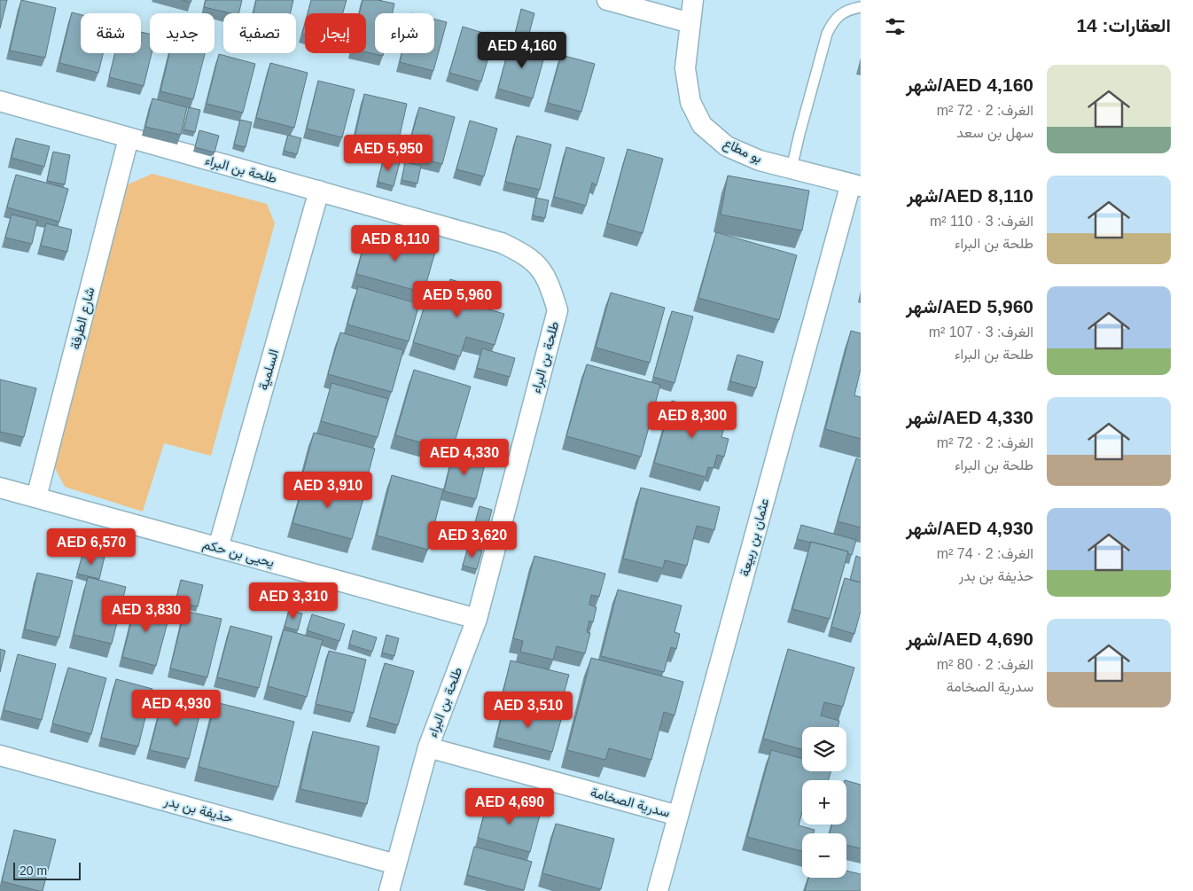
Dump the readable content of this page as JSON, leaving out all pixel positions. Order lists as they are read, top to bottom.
{
  "streets": {
    "street": [
      "بو مطاع",
      "طلحة بن البراء",
      "شارع الطرفة",
      "السلمية",
      "عثمان بن ربيعة",
      "يحيى بن حكم",
      "سدرية الصخامة",
      "حذيفة بن بدر"
    ]
  },
  "crossings": [
    ["بو مطاع", "عثمان بن ربيعة"],
    ["طلحة بن البراء", "شارع الطرفة"],
    ["طلحة بن البراء", "السلمية"],
    ["طلحة بن البراء", "يحيى بن حكم"],
    ["طلحة بن البراء", "سدرية الصخامة"],
    ["طلحة بن البراء", "حذيفة بن بدر"],
    ["شارع الطرفة", "يحيى بن حكم"],
    ["السلمية", "يحيى بن حكم"],
    ["عثمان بن ربيعة", "سدرية الصخامة"]
  ],
  "scale_bar": "20 m",
  "page": {
    "heading": "العقارات: 14",
    "chip": [
      "شراء",
      "إيجار",
      "تصفية",
      "جديد",
      "شقة"
    ],
    "price": [
      "AED 4,160",
      "AED 5,950",
      "AED 8,110",
      "AED 5,960",
      "AED 8,300",
      "AED 4,330",
      "AED 3,910",
      "AED 3,620",
      "AED 6,570",
      "AED 3,310",
      "AED 3,830",
      "AED 4,930",
      "AED 3,510",
      "AED 4,690"
    ],
    "list": [
      {
        "name": "AED 4,160/شهر",
        "note": "الغرف: 2 · 72 m² · سهل بن سعد"
      },
      {
        "name": "AED 8,110/شهر",
        "note": "الغرف: 3 · 110 m² · طلحة بن البراء"
      },
      {
        "name": "AED 5,960/شهر",
        "note": "الغرف: 3 · 107 m² · طلحة بن البراء"
      },
      {
        "name": "AED 4,330/شهر",
        "note": "الغرف: 2 · 72 m² · طلحة بن البراء"
      },
      {
        "name": "AED 4,930/شهر",
        "note": "الغرف: 2 · 74 m² · حذيفة بن بدر"
      },
      {
        "name": "AED 4,690/شهر",
        "note": "الغرف: 2 · 80 m² · سدرية الصخامة"
      }
    ],
    "map_buttons": ["+", "−"],
    "scale": "20 m"
  }
}
